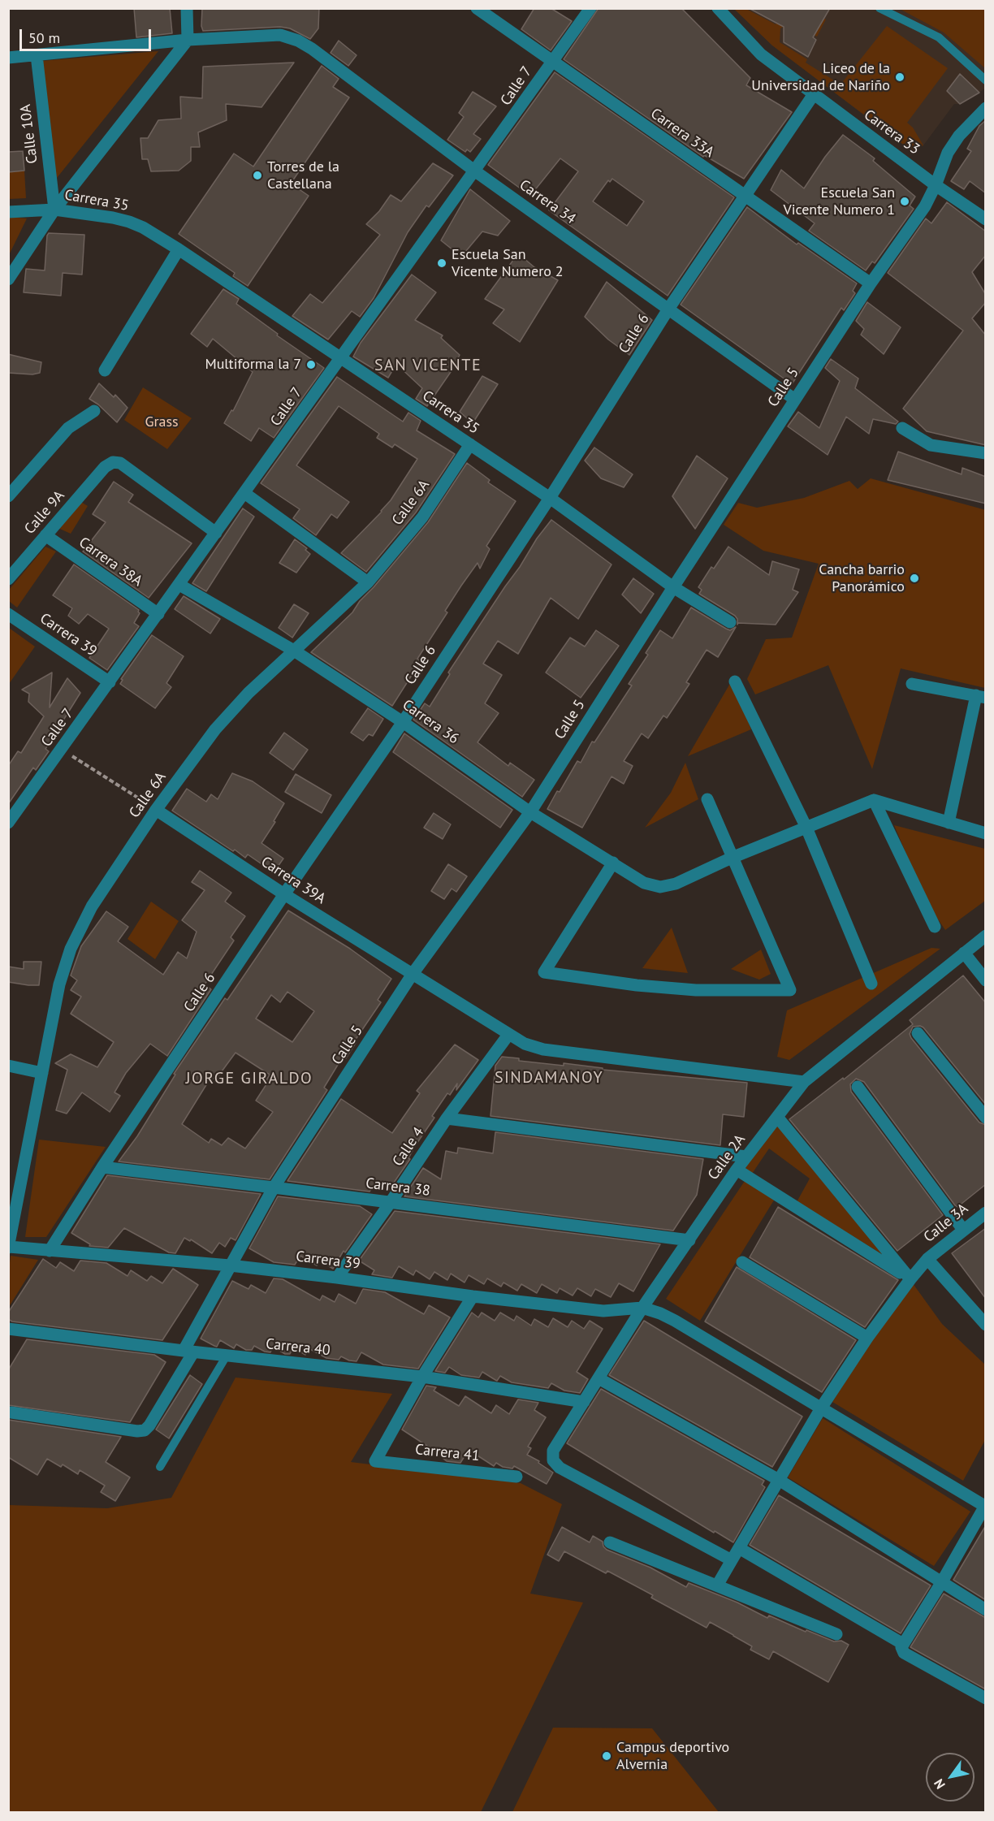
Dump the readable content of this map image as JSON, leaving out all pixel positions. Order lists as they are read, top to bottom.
{
  "streets": {
    "street": [
      "Calle 7",
      "Carrera 33",
      "Carrera 33A",
      "Calle 10A",
      "Carrera 35",
      "Carrera 34",
      "Calle 6",
      "Calle 5",
      "Calle 6A",
      "Calle 9A",
      "Carrera 38A",
      "Carrera 39",
      "Carrera 36",
      "Carrera 39A",
      "Calle 4",
      "Calle 2A",
      "Carrera 38",
      "Calle 3A",
      "Carrera 40",
      "Carrera 41"
    ]
  },
  "crossings": [
    ["Calle 7", "Carrera 33A"],
    ["Calle 7", "Carrera 35"],
    ["Calle 7", "Carrera 34"],
    ["Calle 7", "Calle 9A"],
    ["Calle 7", "Carrera 38A"],
    ["Calle 7", "Carrera 39"],
    ["Calle 7", "Carrera 36"],
    ["Carrera 33", "Calle 6"],
    ["Carrera 33", "Calle 5"],
    ["Carrera 33A", "Calle 6"],
    ["Carrera 33A", "Calle 5"],
    ["Calle 10A", "Carrera 35"],
    ["Carrera 35", "Calle 6"],
    ["Carrera 35", "Calle 5"],
    ["Carrera 35", "Calle 6A"],
    ["Carrera 34", "Calle 6"],
    ["Carrera 34", "Calle 5"],
    ["Calle 6", "Carrera 39"],
    ["Calle 6", "Carrera 36"],
    ["Calle 6", "Carrera 39A"],
    ["Calle 6", "Carrera 38"],
    ["Calle 5", "Carrera 39"],
    ["Calle 5", "Carrera 36"],
    ["Calle 5", "Carrera 39A"],
    ["Calle 5", "Carrera 38"],
    ["Calle 5", "Carrera 40"],
    ["Calle 6A", "Carrera 39"],
    ["Calle 6A", "Carrera 36"],
    ["Calle 6A", "Carrera 39A"],
    ["Calle 9A", "Carrera 38A"],
    ["Carrera 39", "Calle 4"],
    ["Carrera 39", "Calle 2A"],
    ["Carrera 39A", "Calle 4"],
    ["Carrera 39A", "Calle 2A"],
    ["Calle 4", "Carrera 38"],
    ["Calle 2A", "Carrera 38"],
    ["Calle 2A", "Calle 3A"],
    ["Calle 2A", "Carrera 40"],
    ["Carrera 40", "Carrera 41"]
  ],
  "districts": ["SAN VICENTE", "SINDAMANOY", "JORGE GIRALDO"],
  "parks": ["Grass"],
  "places": [
    "Liceo de la Universidad de Nariño",
    "Torres de la Castellana",
    "Escuela San Vicente Numero 1",
    "Escuela San Vicente Numero 2",
    "Multiforma la 7",
    "Cancha barrio Panorámico",
    "Campus deportivo Alvernia"
  ],
  "scale_bar": "50 m",
  "north": "bottom left"
}
